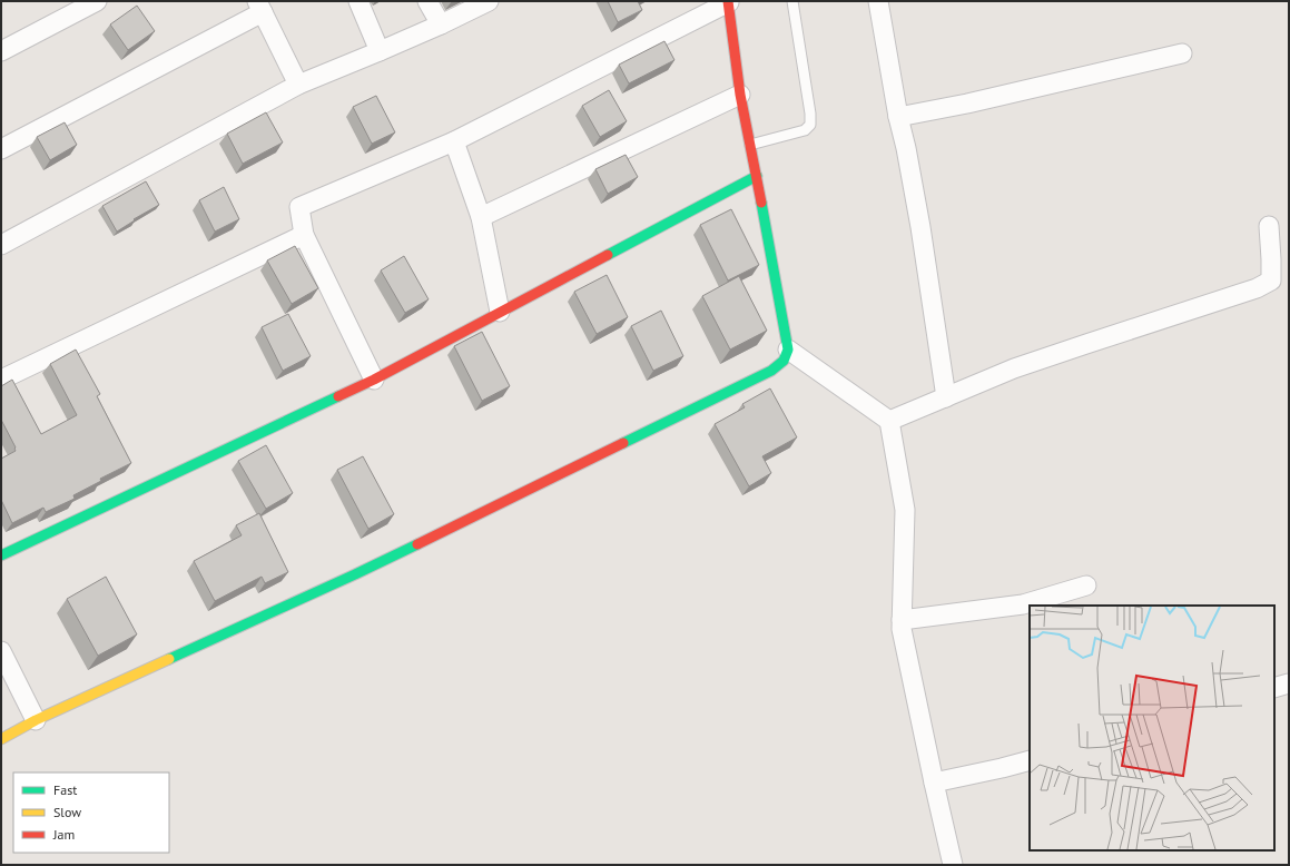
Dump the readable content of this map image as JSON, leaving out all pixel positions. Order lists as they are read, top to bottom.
{
  "legend": ["Fast", "Slow", "Jam"]
}
